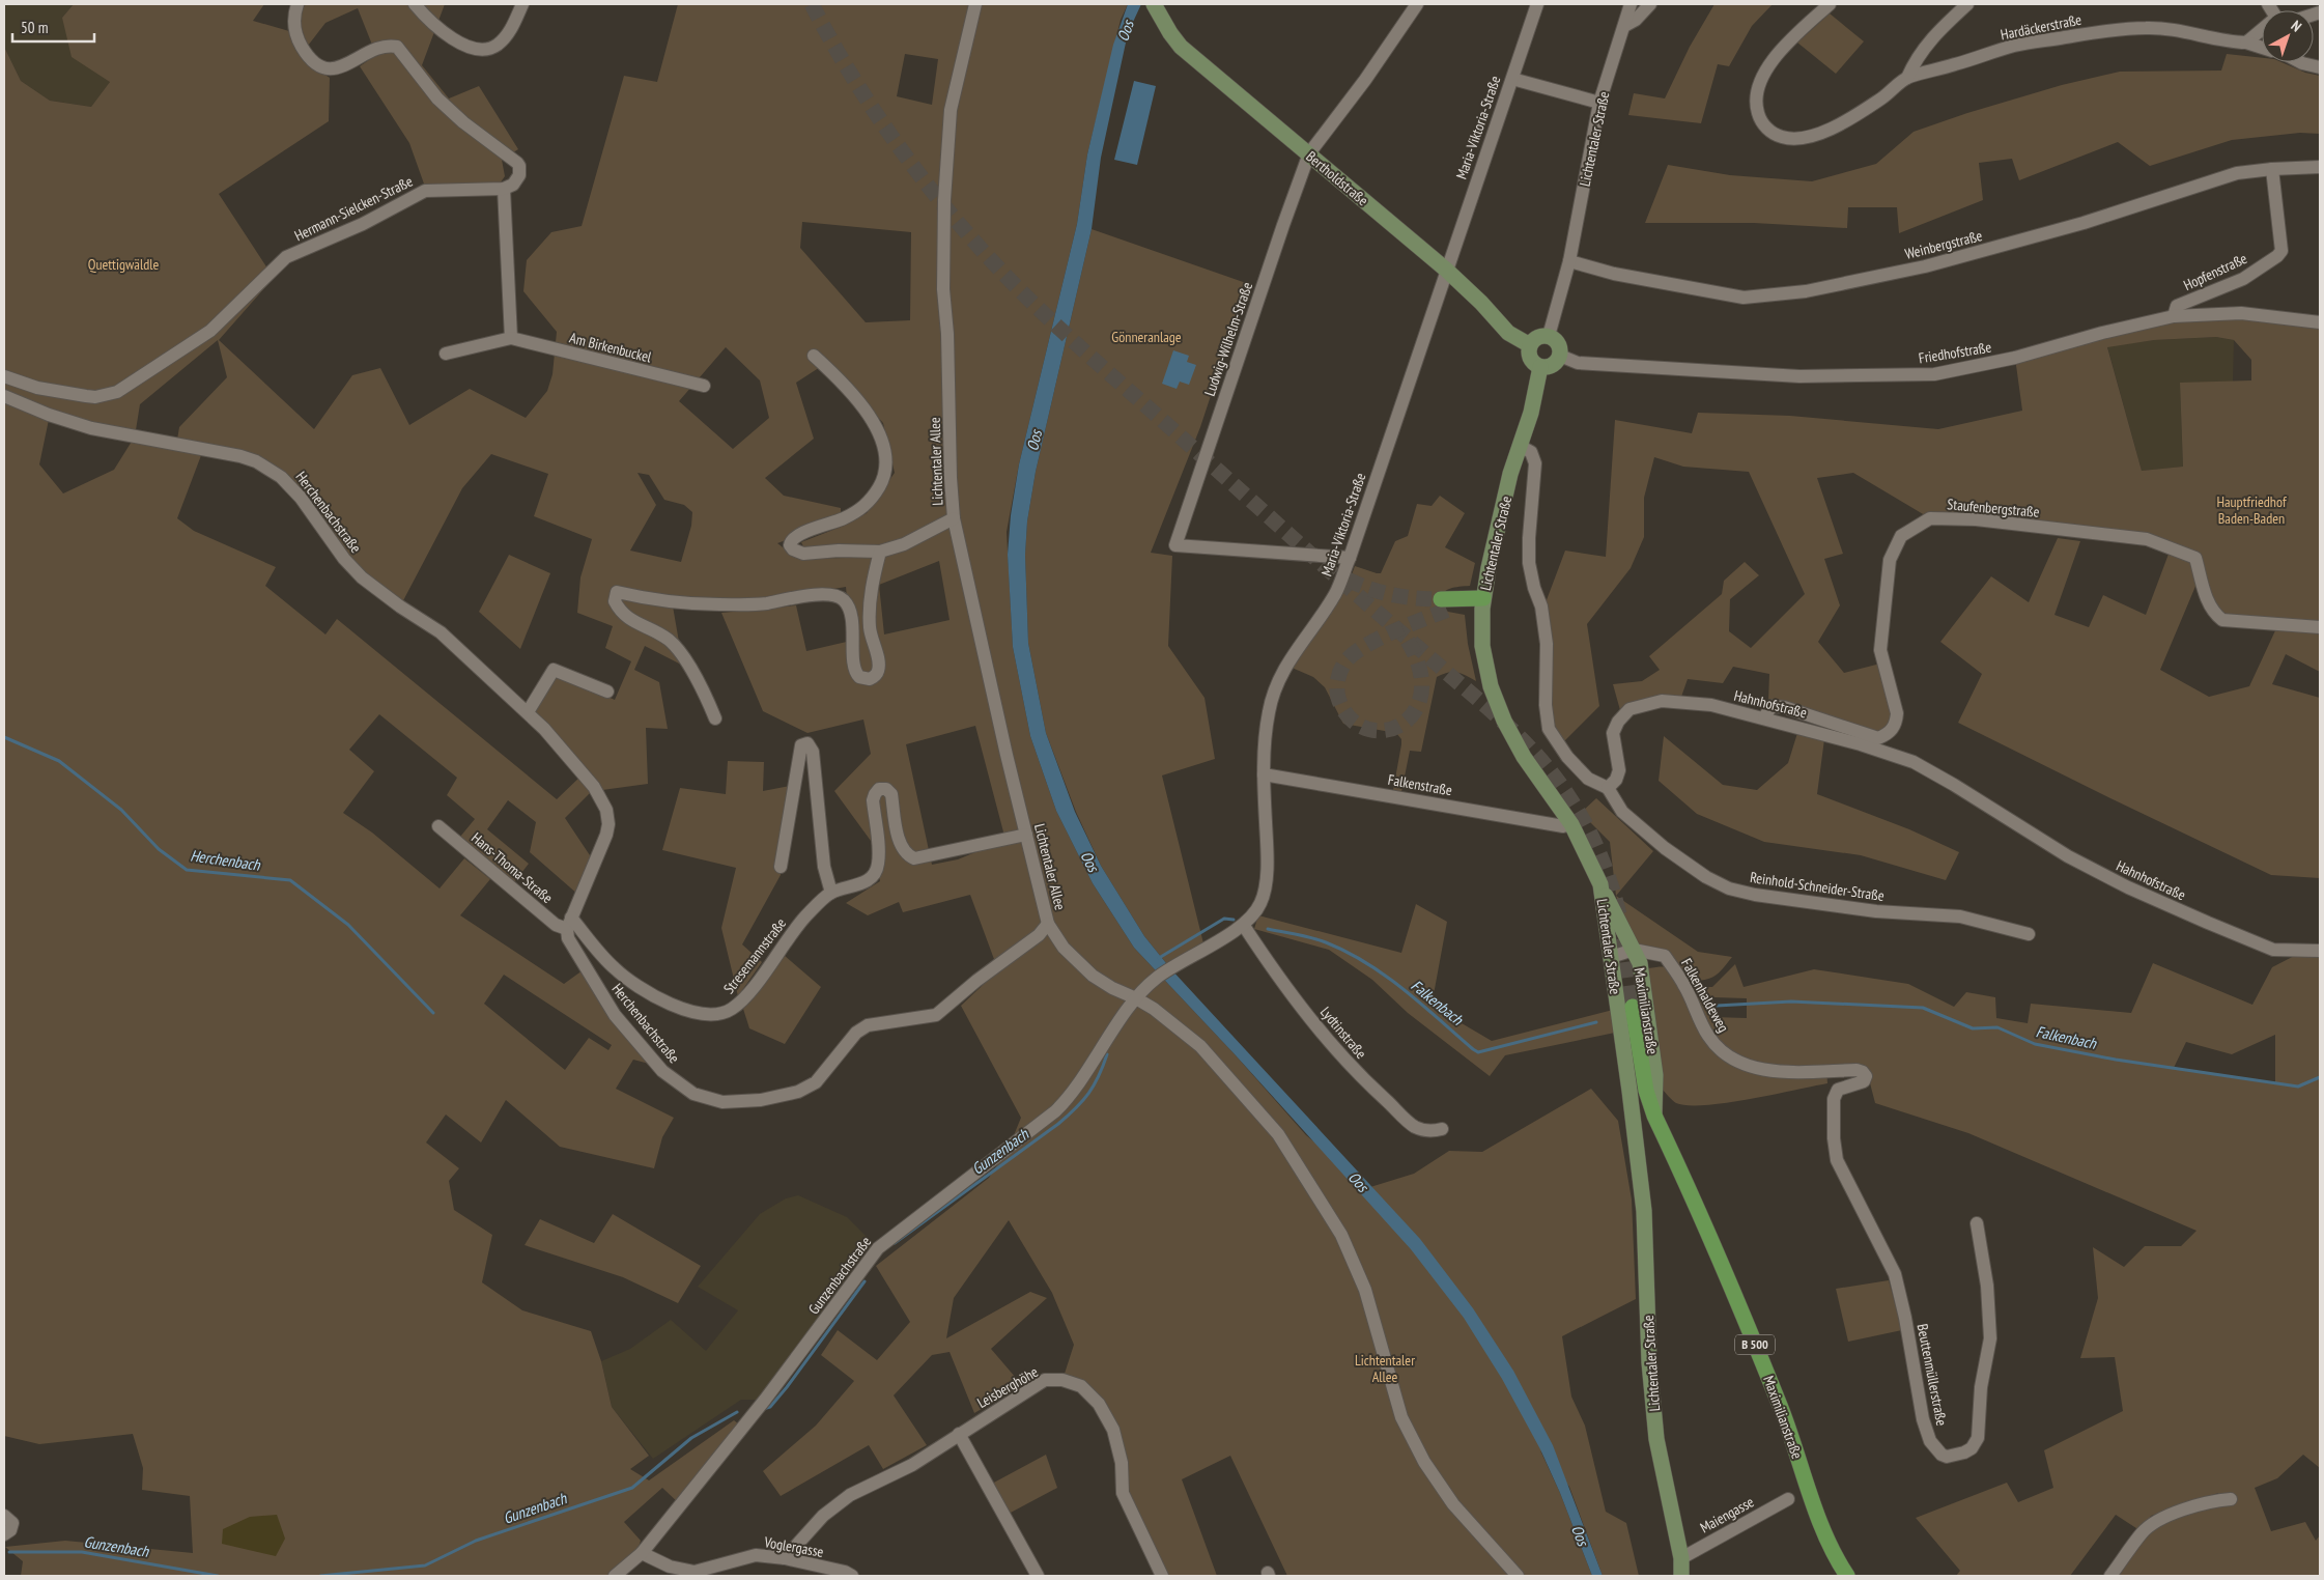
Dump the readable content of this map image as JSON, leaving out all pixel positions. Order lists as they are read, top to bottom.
{
  "streets": {
    "main road": [
      "Lichtentaler Straße",
      "Bertholdstraße",
      "Maximilianstraße",
      "B 500"
    ],
    "street": [
      "Hardäckerstraße",
      "Maria-Viktoria-Straße",
      "Hermann-Sielcken-Straße",
      "Weinbergstraße",
      "Hopfenstraße",
      "Ludwig-Wilhelm-Straße",
      "Am Birkenbuckel",
      "Friedhofstraße",
      "Lichtentaler Allee",
      "Staufenbergstraße",
      "Herchenbachstraße",
      "Hahnhofstraße",
      "Falkenstraße",
      "Hans-Thoma-Straße",
      "Reinhold-Schneider-Straße",
      "Stresemannstraße",
      "Falkenhaldeweg",
      "Lydtinstraße",
      "Gunzenbachstraße",
      "Beuttenmüllerstraße",
      "Leisberghöhe",
      "Maiengasse",
      "Voglergasse"
    ]
  },
  "crossings": [
    ["Maria-Viktoria-Straße", "Bertholdstraße"],
    ["Maria-Viktoria-Straße", "Ludwig-Wilhelm-Straße"],
    ["Maria-Viktoria-Straße", "Lichtentaler Allee"],
    ["Maria-Viktoria-Straße", "Falkenstraße"],
    ["Maria-Viktoria-Straße", "Lydtinstraße"],
    ["Maria-Viktoria-Straße", "Gunzenbachstraße"],
    ["Lichtentaler Straße", "Bertholdstraße"],
    ["Lichtentaler Straße", "Weinbergstraße"],
    ["Lichtentaler Straße", "Friedhofstraße"],
    ["Lichtentaler Straße", "Falkenstraße"],
    ["Lichtentaler Straße", "Falkenhaldeweg"],
    ["Lichtentaler Straße", "Maximilianstraße"],
    ["Lichtentaler Straße", "Maiengasse"],
    ["Bertholdstraße", "Ludwig-Wilhelm-Straße"],
    ["Bertholdstraße", "Friedhofstraße"],
    ["Weinbergstraße", "Hopfenstraße"],
    ["Hopfenstraße", "Friedhofstraße"],
    ["Lichtentaler Allee", "Herchenbachstraße"],
    ["Lichtentaler Allee", "Stresemannstraße"],
    ["Lichtentaler Allee", "Gunzenbachstraße"],
    ["Staufenbergstraße", "Hahnhofstraße"],
    ["Herchenbachstraße", "Hans-Thoma-Straße"],
    ["Herchenbachstraße", "Stresemannstraße"],
    ["Hahnhofstraße", "Reinhold-Schneider-Straße"],
    ["Hans-Thoma-Straße", "Stresemannstraße"],
    ["Falkenhaldeweg", "Maximilianstraße"],
    ["Falkenhaldeweg", "Beuttenmüllerstraße"],
    ["Gunzenbachstraße", "Voglergasse"],
    ["Leisberghöhe", "Voglergasse"]
  ],
  "water": [
    "Oos",
    "Herchenbach",
    "Falkenbach",
    "Gunzenbach"
  ],
  "parks": [
    "Quettigwäldle",
    "Gönneranlage",
    "Hauptfriedhof Baden-Baden",
    "Lichtentaler Allee"
  ],
  "scale_bar": "50 m",
  "north": "top right"
}
